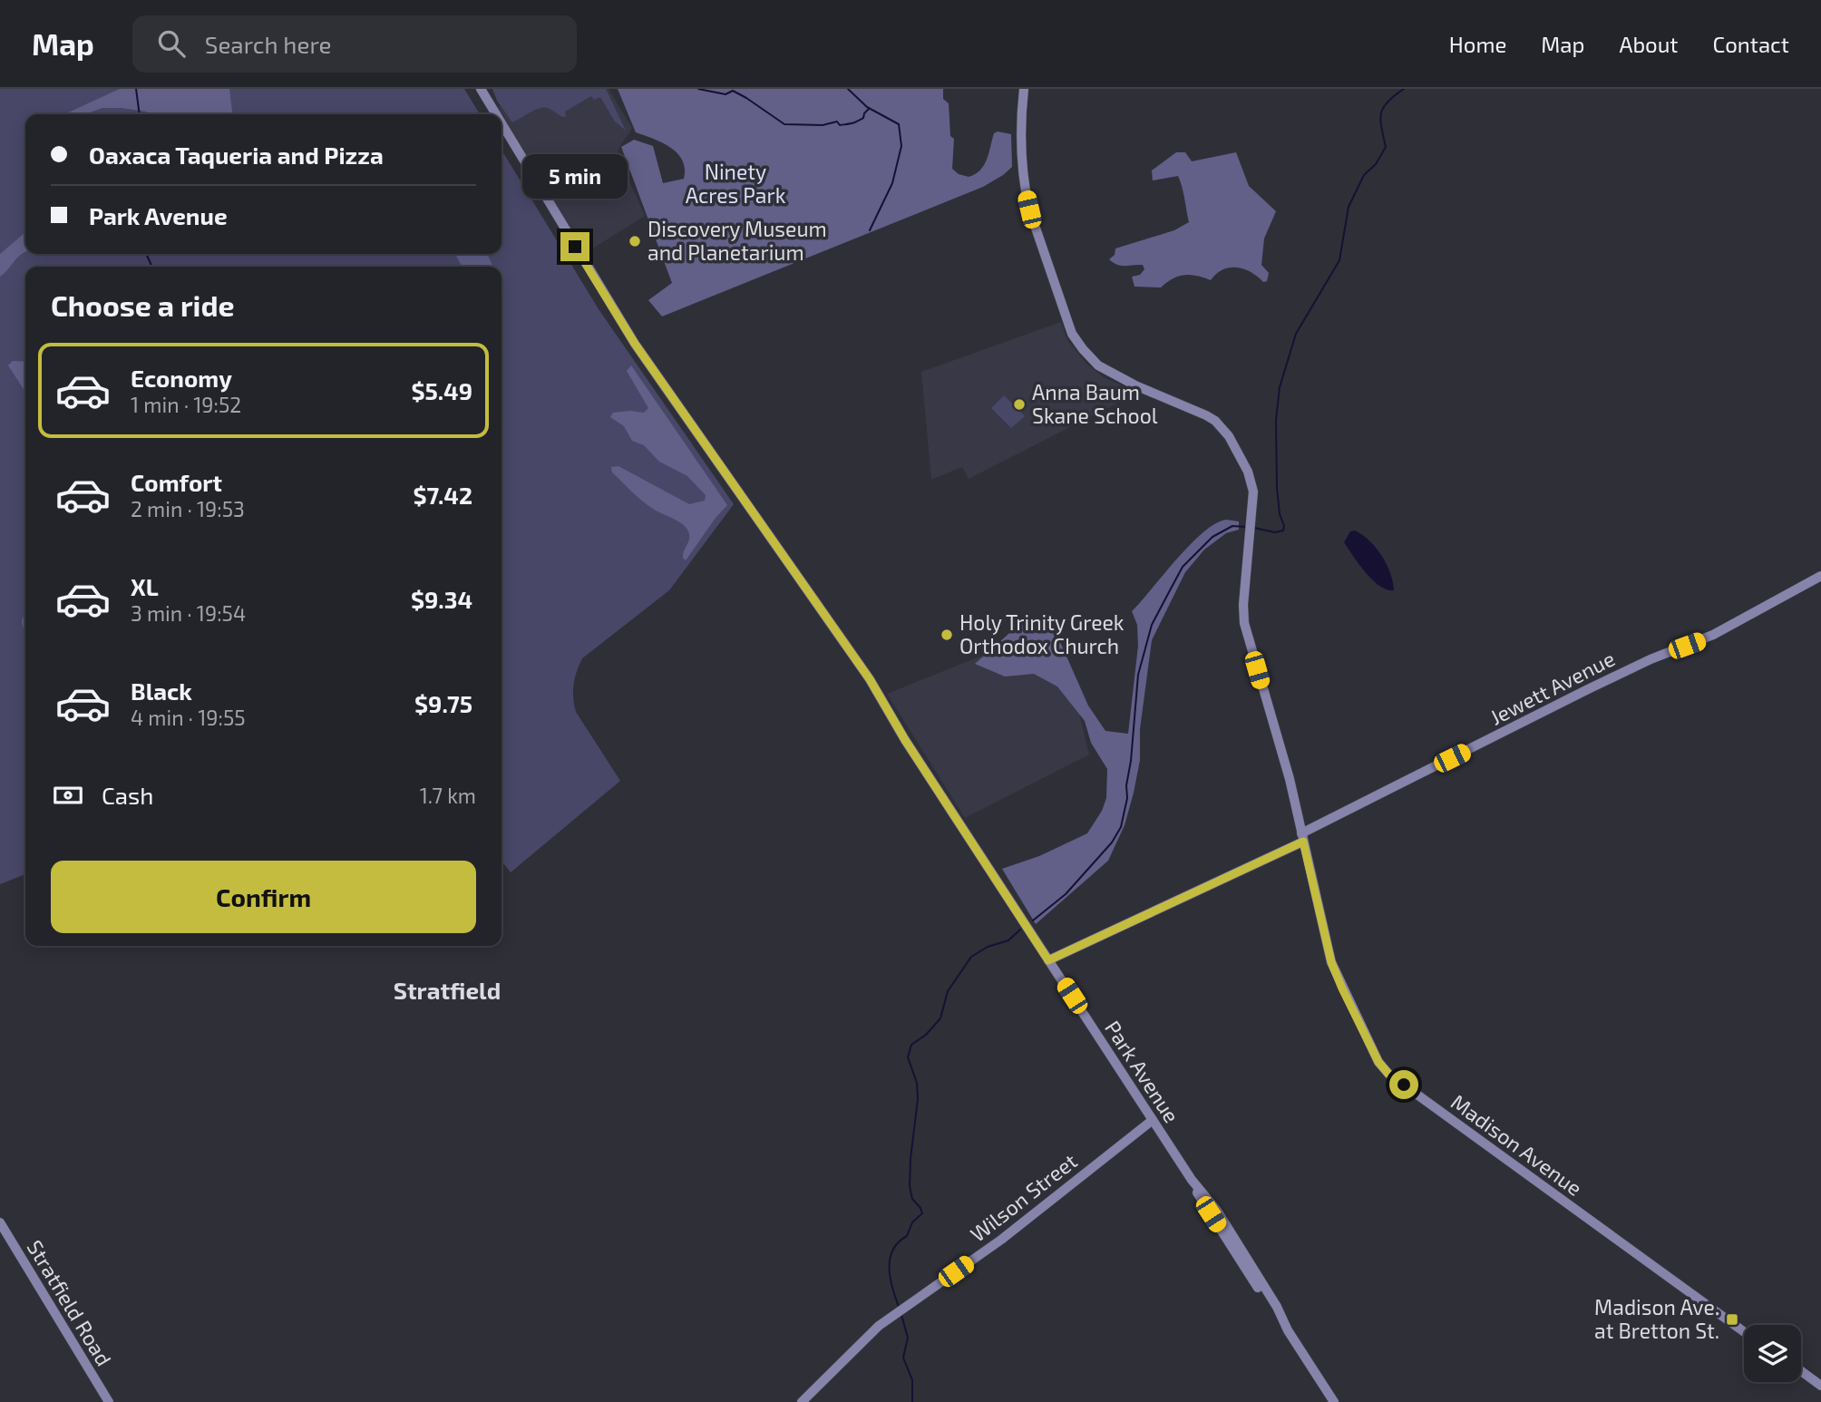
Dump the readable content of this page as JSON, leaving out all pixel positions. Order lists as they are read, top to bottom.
{
  "streets": {
    "main road": [
      "Jewett Avenue",
      "Park Avenue",
      "Madison Avenue",
      "Wilson Street",
      "Stratfield Road"
    ]
  },
  "crossings": [
    ["Jewett Avenue", "Park Avenue"],
    ["Jewett Avenue", "Madison Avenue"],
    ["Park Avenue", "Wilson Street"]
  ],
  "districts": ["Stratfield"],
  "parks": ["Ninety Acres Park"],
  "places": {
    "other": ["Discovery Museum and Planetarium", "Anna Baum Skane School", "Holy Trinity Greek Orthodox Church"],
    "transit": ["Madison Ave. at Bretton St."]
  },
  "page": {
    "header": "Map",
    "search": "Search here",
    "nav": [
      "Home",
      "Map",
      "About",
      "Contact"
    ],
    "banner": ["Oaxaca Taqueria and Pizza", "Park Avenue"],
    "bubble": "5 min",
    "heading": "Choose a ride",
    "list": [
      {
        "name": "Economy",
        "note": "1 min · 19:52",
        "value": "$5.49"
      },
      {
        "name": "Comfort",
        "note": "2 min · 19:53",
        "value": "$7.42"
      },
      {
        "name": "XL",
        "note": "3 min · 19:54",
        "value": "$9.34"
      },
      {
        "name": "Black",
        "note": "4 min · 19:55",
        "value": "$9.75"
      }
    ],
    "pay": ["Cash", "1.7 km"],
    "buttons": "Confirm"
  }
}
